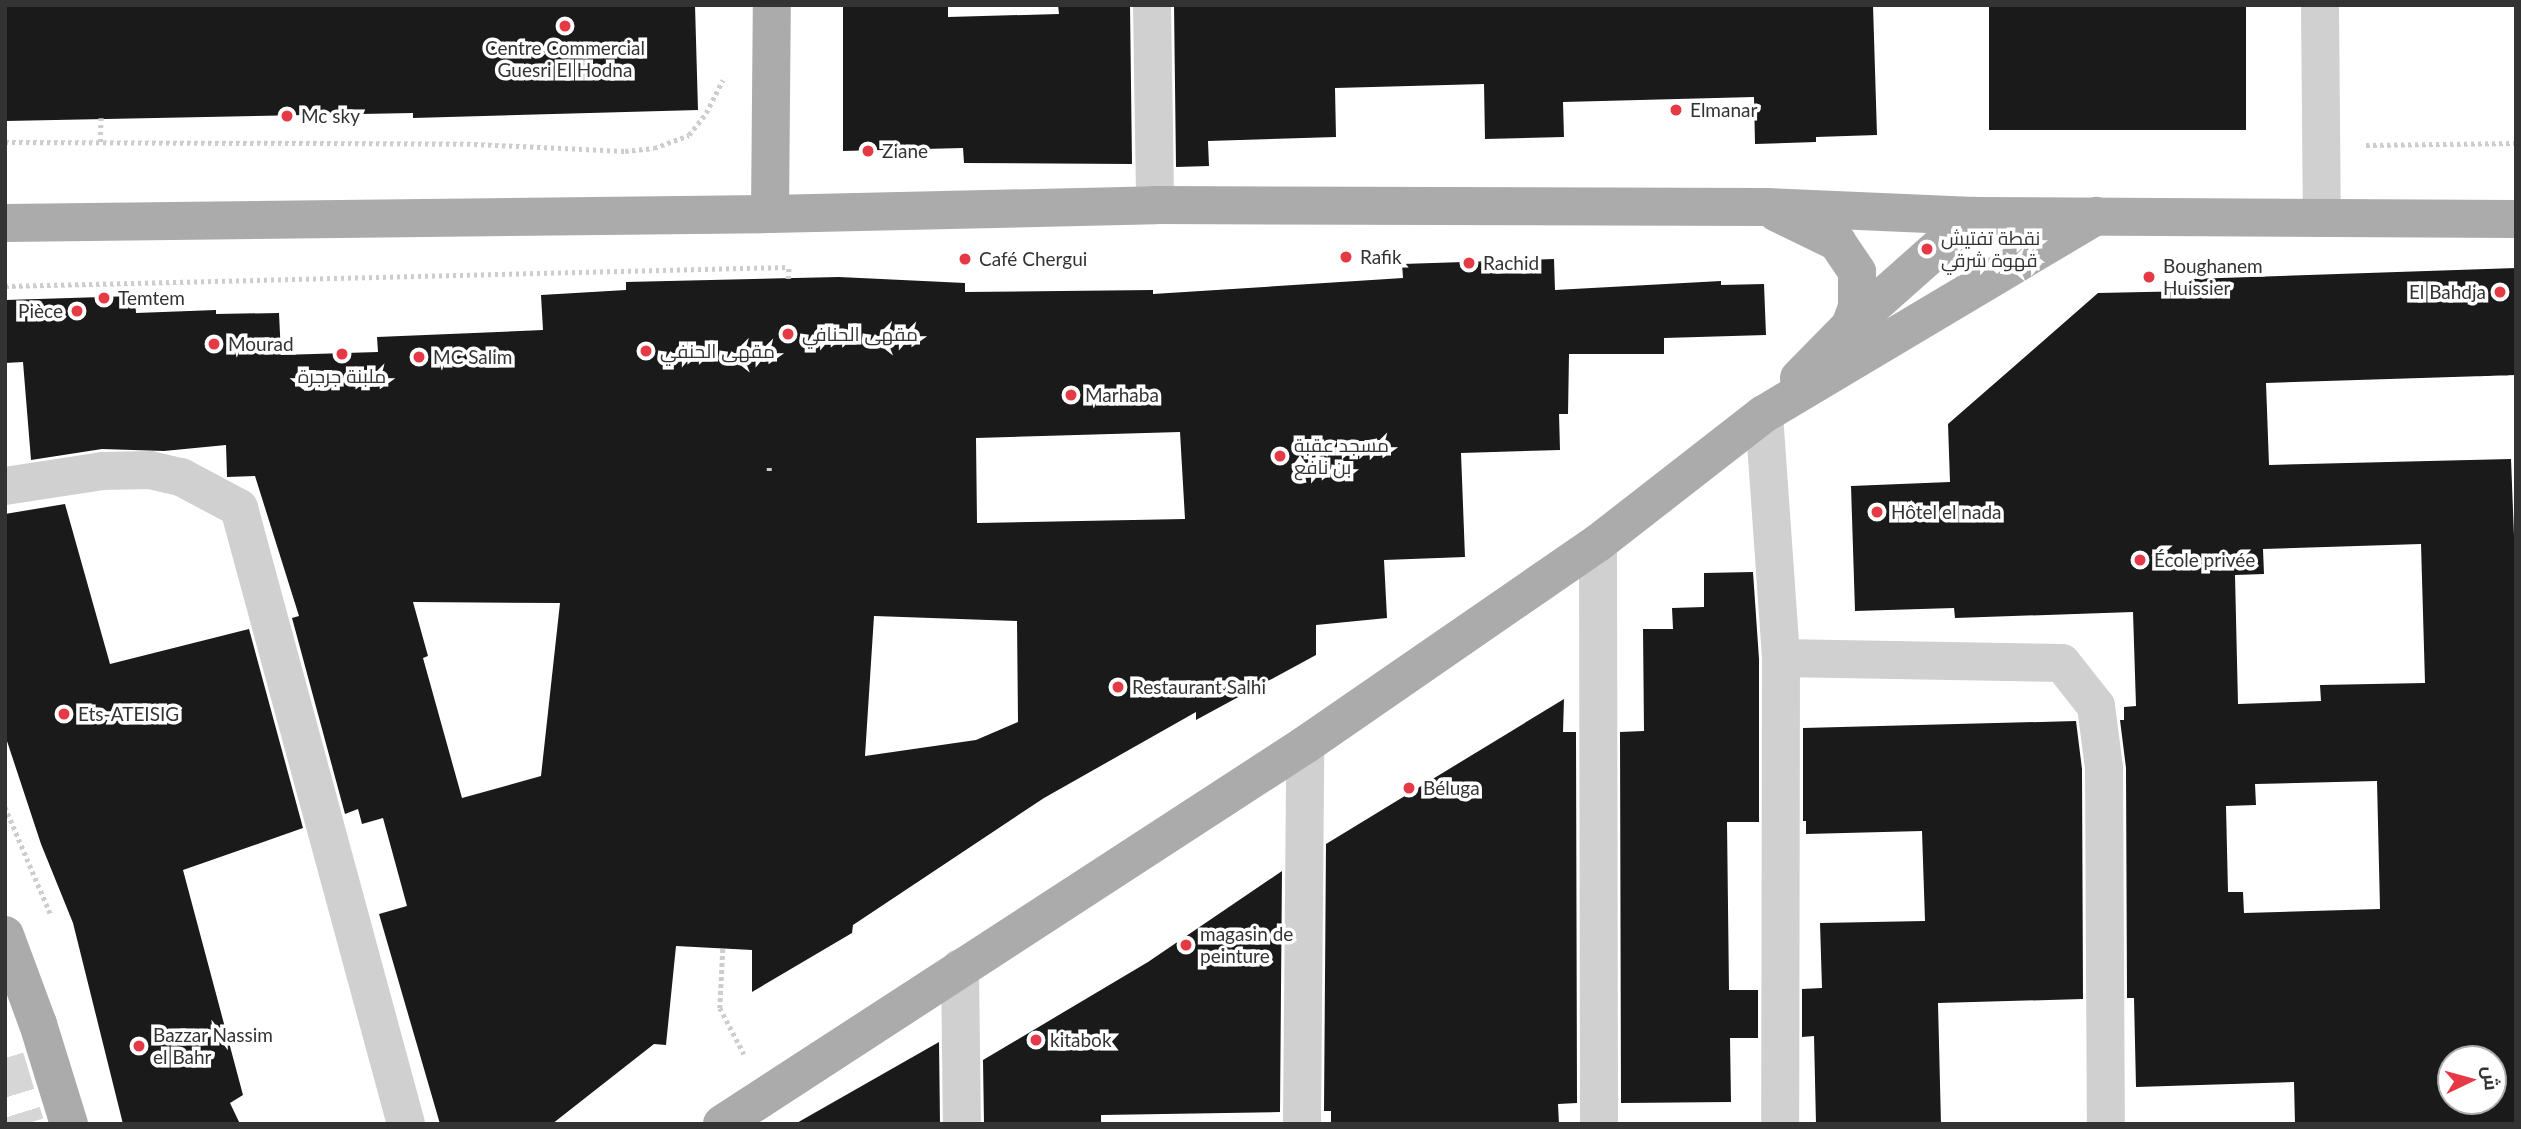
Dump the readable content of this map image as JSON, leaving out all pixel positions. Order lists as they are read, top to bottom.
{
  "places": [
    "Centre Commercial Guesri El Hodna",
    "Elmanar",
    "Mc sky",
    "Ziane",
    "نقطة تفتيش قهوة شرقي",
    "Rafik",
    "Café Chergui",
    "Rachid",
    "Boughanem Huissier",
    "El Bahdja",
    "Temtem",
    "Pièce",
    "مقهى الحنافي",
    "Mourad",
    "مقهى الحنفي",
    "ملبنة جرجرة",
    "MC Salim",
    "Marhaba",
    "مسجد عقبة بن نافع",
    "Hôtel el nada",
    "École privée",
    "Restaurant Salhi",
    "Ets-ATEISIG",
    "Béluga",
    "magasin de peinture",
    "kitabok",
    "Bazzar Nassim el Bahr"
  ],
  "north": "right"
}
